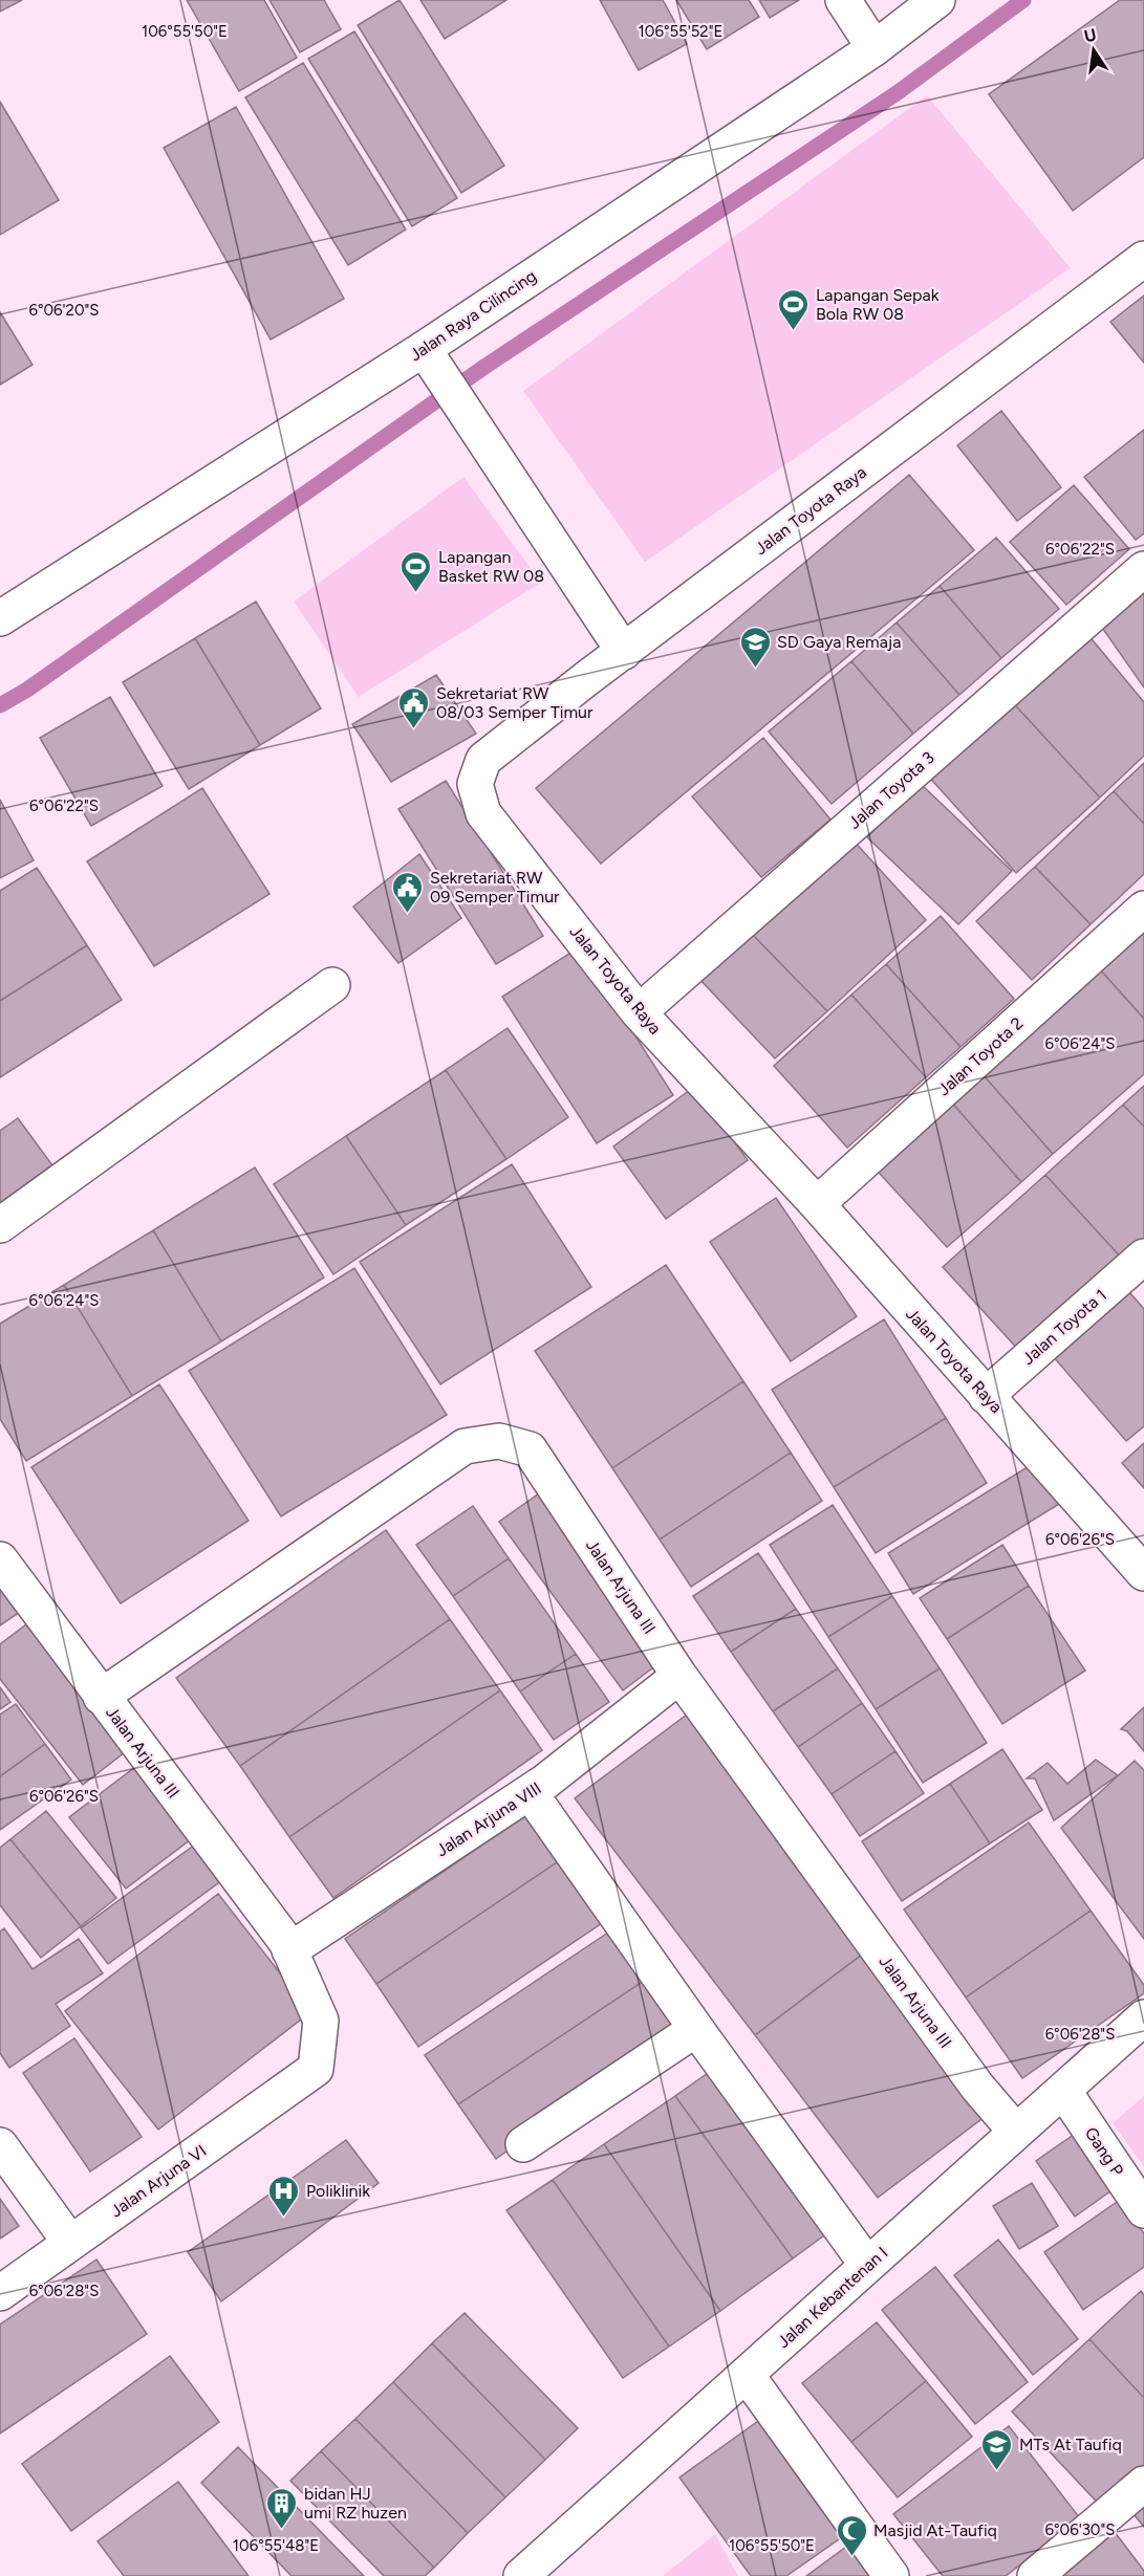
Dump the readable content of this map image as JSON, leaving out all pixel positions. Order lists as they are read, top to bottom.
{
  "streets": {
    "street": [
      "Jalan Raya Cilincing",
      "Jalan Toyota Raya",
      "Jalan Toyota 3",
      "Jalan Toyota 2",
      "Jalan Toyota 1",
      "Jalan Arjuna III",
      "Jalan Arjuna VIII",
      "Gang P",
      "Jalan Arjuna VI",
      "Jalan Kebantenan I"
    ]
  },
  "crossings": [
    ["Jalan Toyota Raya", "Jalan Toyota 3"],
    ["Jalan Toyota Raya", "Jalan Toyota 2"],
    ["Jalan Toyota Raya", "Jalan Toyota 1"],
    ["Jalan Arjuna III", "Jalan Arjuna VIII"],
    ["Jalan Arjuna III", "Jalan Arjuna VI"],
    ["Jalan Arjuna III", "Jalan Kebantenan I"],
    ["Gang P", "Jalan Kebantenan I"]
  ],
  "places": {
    "sports": ["Lapangan Sepak Bola RW 08", "Lapangan Basket RW 08"],
    "school or university": ["SD Gaya Remaja", "MTs At Taufiq"],
    "public building": ["Sekretariat RW 08/03 Semper Timur", "Sekretariat RW 09 Semper Timur"],
    "hospital": ["Poliklinik"],
    "building": ["bidan HJ umi RZ huzen"],
    "mosque": ["Masjid At-Taufiq"]
  },
  "north": "top",
  "coordinates": [
    "106°55'50\"E",
    "106°55'52\"E",
    "6°06'20\"S",
    "6°06'22\"S",
    "6°06'24\"S",
    "6°06'26\"S",
    "6°06'28\"S",
    "6°06'30\"S",
    "106°55'48\"E"
  ]
}
